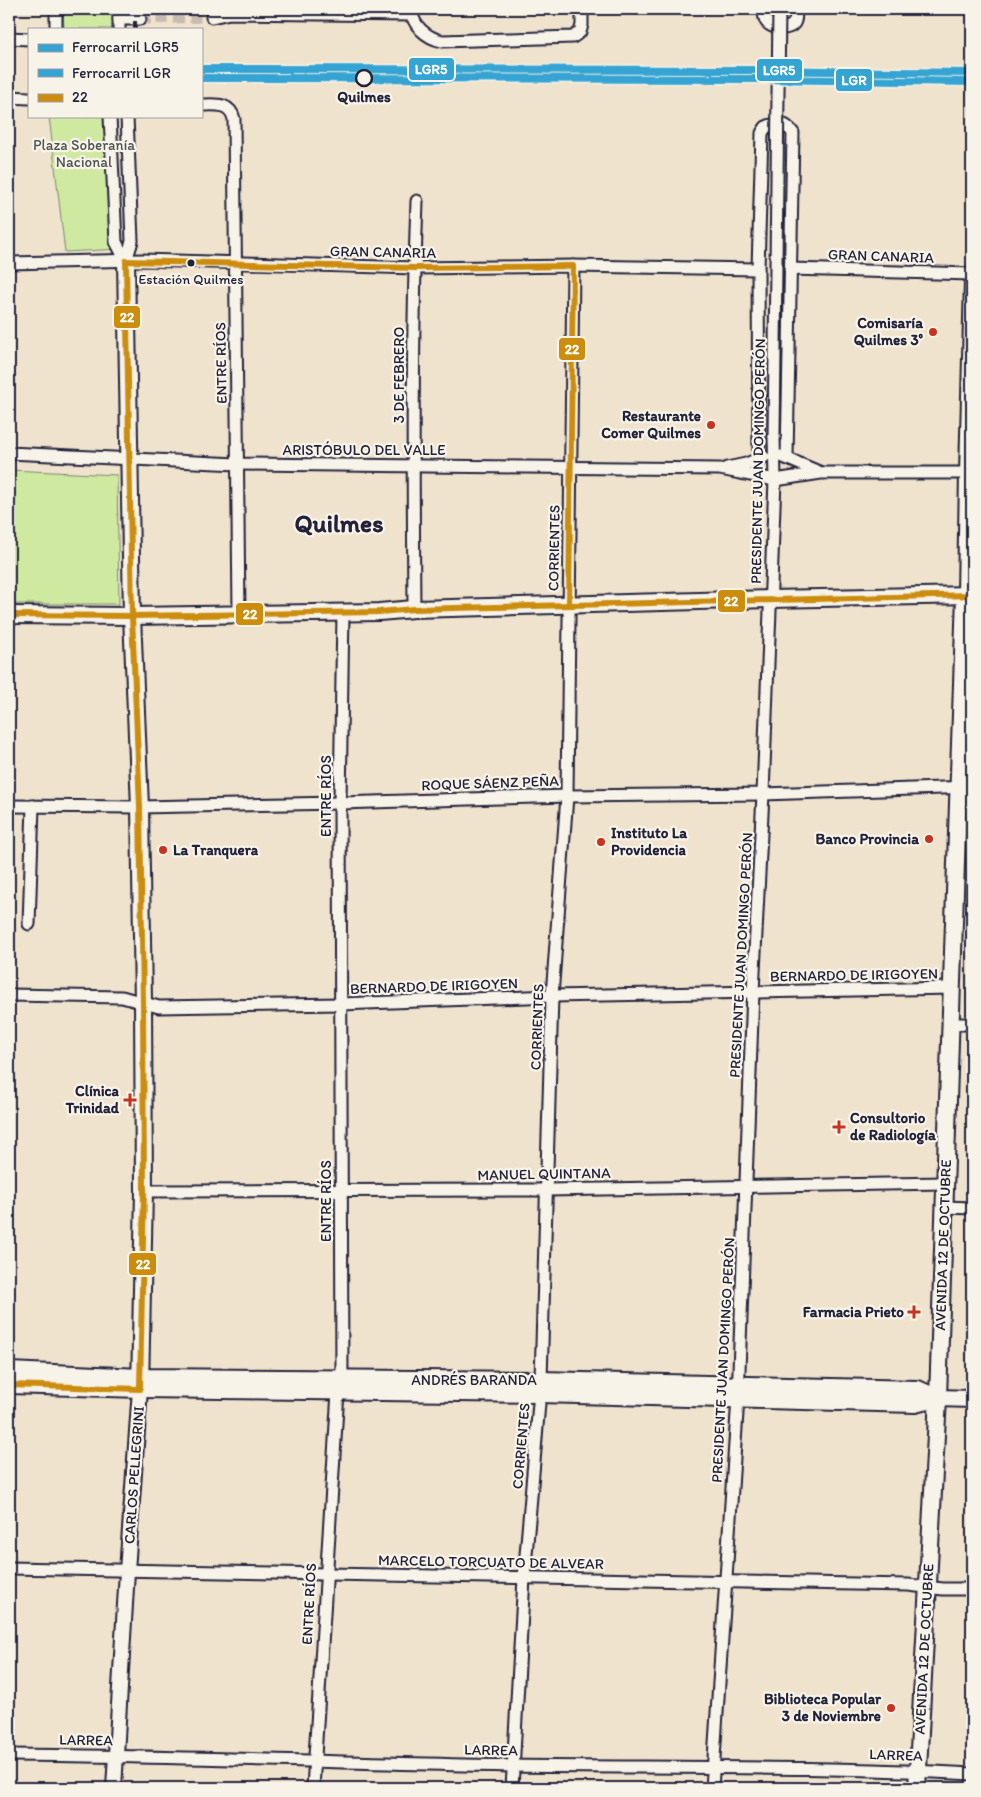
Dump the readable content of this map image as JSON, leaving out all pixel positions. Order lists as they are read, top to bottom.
{
  "streets": {
    "main road": ["AVENIDA 12 DE OCTUBRE", "ANDRÉS BARANDA", "CARLOS PELLEGRINI"],
    "street": [
      "GRAN CANARIA",
      "ENTRE RÍOS",
      "3 DE FEBRERO",
      "ARISTÓBULO DEL VALLE",
      "PRESIDENTE JUAN DOMINGO PERÓN",
      "CORRIENTES",
      "ROQUE SÁENZ PEÑA",
      "BERNARDO DE IRIGOYEN",
      "MANUEL QUINTANA",
      "MARCELO TORCUATO DE ALVEAR",
      "LARREA"
    ]
  },
  "crossings": [
    ["GRAN CANARIA", "ENTRE RÍOS"],
    ["GRAN CANARIA", "3 DE FEBRERO"],
    ["GRAN CANARIA", "PRESIDENTE JUAN DOMINGO PERÓN"],
    ["GRAN CANARIA", "CORRIENTES"],
    ["GRAN CANARIA", "CARLOS PELLEGRINI"],
    ["ENTRE RÍOS", "ARISTÓBULO DEL VALLE"],
    ["ENTRE RÍOS", "ROQUE SÁENZ PEÑA"],
    ["ENTRE RÍOS", "BERNARDO DE IRIGOYEN"],
    ["ENTRE RÍOS", "MANUEL QUINTANA"],
    ["ENTRE RÍOS", "ANDRÉS BARANDA"],
    ["ENTRE RÍOS", "MARCELO TORCUATO DE ALVEAR"],
    ["ENTRE RÍOS", "LARREA"],
    ["3 DE FEBRERO", "ARISTÓBULO DEL VALLE"],
    ["ARISTÓBULO DEL VALLE", "PRESIDENTE JUAN DOMINGO PERÓN"],
    ["ARISTÓBULO DEL VALLE", "CORRIENTES"],
    ["ARISTÓBULO DEL VALLE", "AVENIDA 12 DE OCTUBRE"],
    ["ARISTÓBULO DEL VALLE", "CARLOS PELLEGRINI"],
    ["PRESIDENTE JUAN DOMINGO PERÓN", "ROQUE SÁENZ PEÑA"],
    ["PRESIDENTE JUAN DOMINGO PERÓN", "BERNARDO DE IRIGOYEN"],
    ["PRESIDENTE JUAN DOMINGO PERÓN", "MANUEL QUINTANA"],
    ["PRESIDENTE JUAN DOMINGO PERÓN", "ANDRÉS BARANDA"],
    ["PRESIDENTE JUAN DOMINGO PERÓN", "MARCELO TORCUATO DE ALVEAR"],
    ["PRESIDENTE JUAN DOMINGO PERÓN", "LARREA"],
    ["CORRIENTES", "ROQUE SÁENZ PEÑA"],
    ["CORRIENTES", "BERNARDO DE IRIGOYEN"],
    ["CORRIENTES", "MANUEL QUINTANA"],
    ["CORRIENTES", "ANDRÉS BARANDA"],
    ["CORRIENTES", "MARCELO TORCUATO DE ALVEAR"],
    ["CORRIENTES", "LARREA"],
    ["ROQUE SÁENZ PEÑA", "AVENIDA 12 DE OCTUBRE"],
    ["ROQUE SÁENZ PEÑA", "CARLOS PELLEGRINI"],
    ["BERNARDO DE IRIGOYEN", "AVENIDA 12 DE OCTUBRE"],
    ["BERNARDO DE IRIGOYEN", "CARLOS PELLEGRINI"],
    ["MANUEL QUINTANA", "AVENIDA 12 DE OCTUBRE"],
    ["MANUEL QUINTANA", "CARLOS PELLEGRINI"],
    ["AVENIDA 12 DE OCTUBRE", "ANDRÉS BARANDA"],
    ["AVENIDA 12 DE OCTUBRE", "MARCELO TORCUATO DE ALVEAR"],
    ["AVENIDA 12 DE OCTUBRE", "LARREA"],
    ["ANDRÉS BARANDA", "CARLOS PELLEGRINI"],
    ["CARLOS PELLEGRINI", "MARCELO TORCUATO DE ALVEAR"],
    ["CARLOS PELLEGRINI", "LARREA"]
  ],
  "districts": ["Quilmes"],
  "parks": ["Plaza Soberanía Nacional"],
  "places": {
    "other": [
      "Quilmes",
      "Estación Quilmes",
      "Comisaría Quilmes 3°",
      "Restaurante Comer Quilmes",
      "Banco Provincia",
      "Instituto La Providencia",
      "La Tranquera",
      "Biblioteca Popular 3 de Noviembre"
    ],
    "health": ["Clínica Trinidad", "Consultorio de Radiología", "Farmacia Prieto"]
  },
  "lines": ["rail line LGR5", "rail line LGR", "transit line 22"],
  "legend": ["Ferrocarril LGR5", "Ferrocarril LGR", "22"]
}
